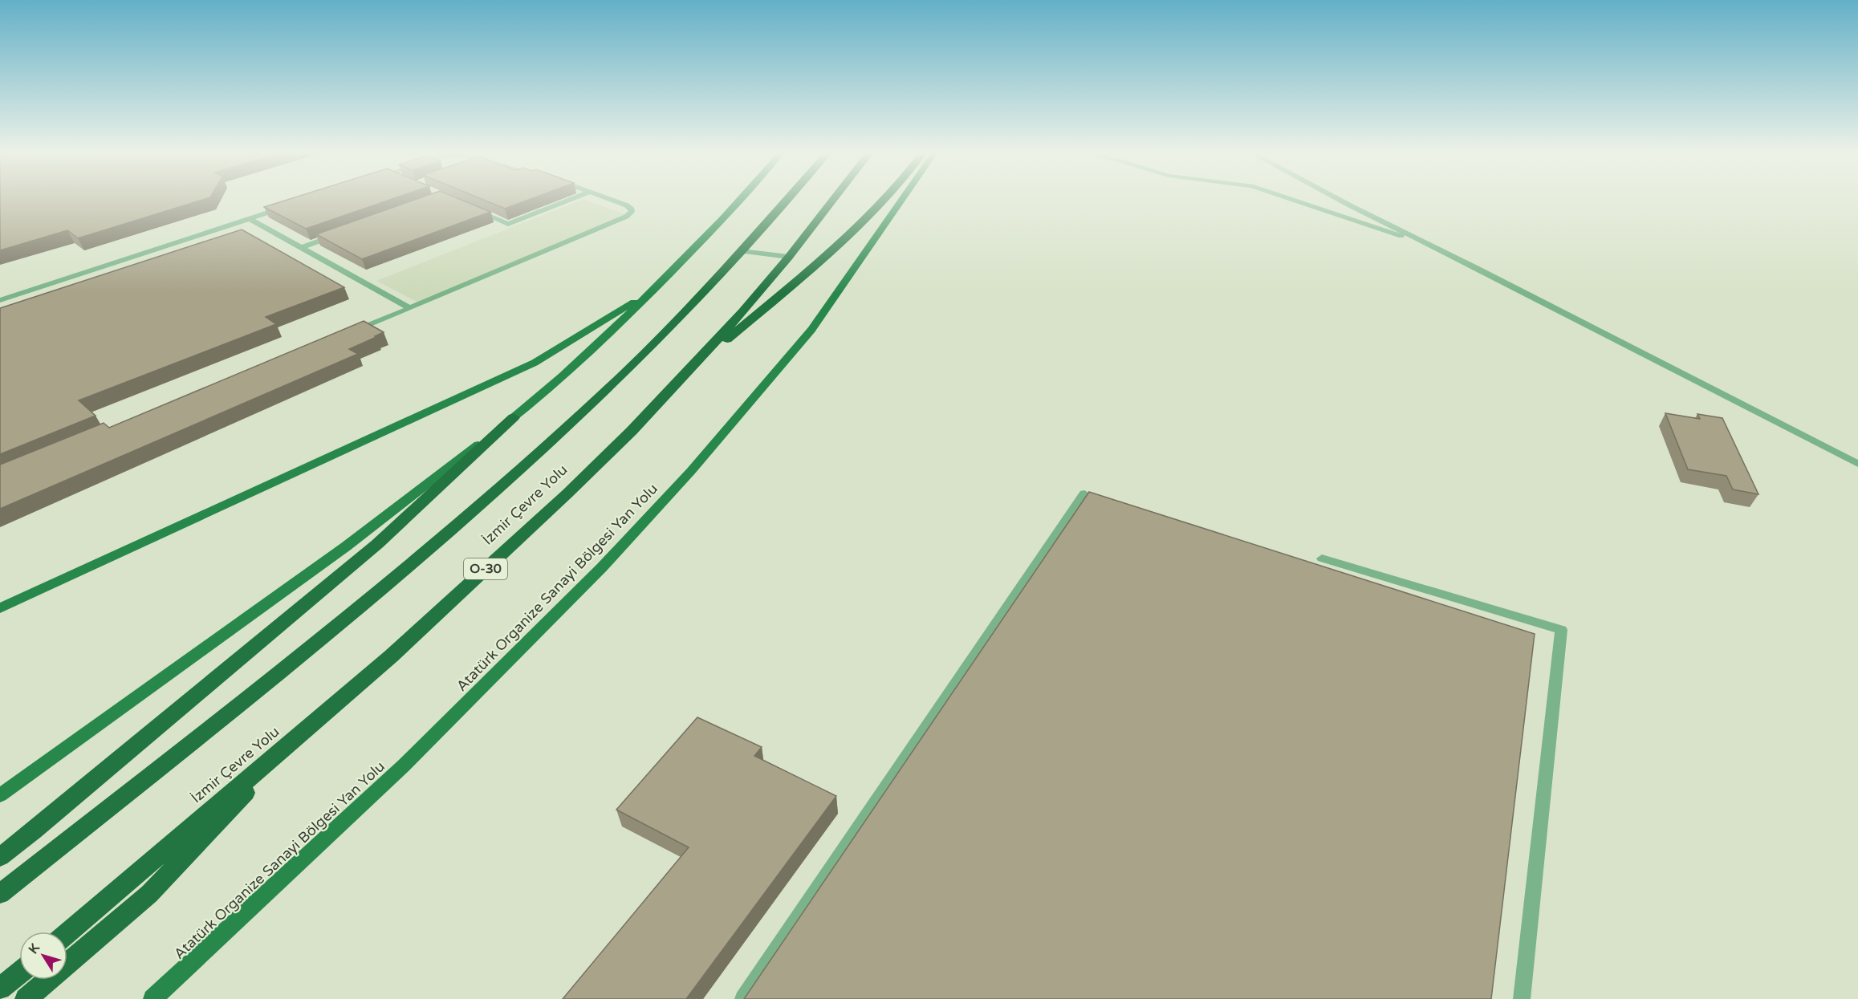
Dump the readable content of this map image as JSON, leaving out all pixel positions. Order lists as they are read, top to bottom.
{
  "streets": {
    "highway": ["İzmir Çevre Yolu", "O-30"],
    "main road": ["Atatürk Organize Sanayi Bölgesi Yan Yolu"]
  },
  "north": "top left"
}
